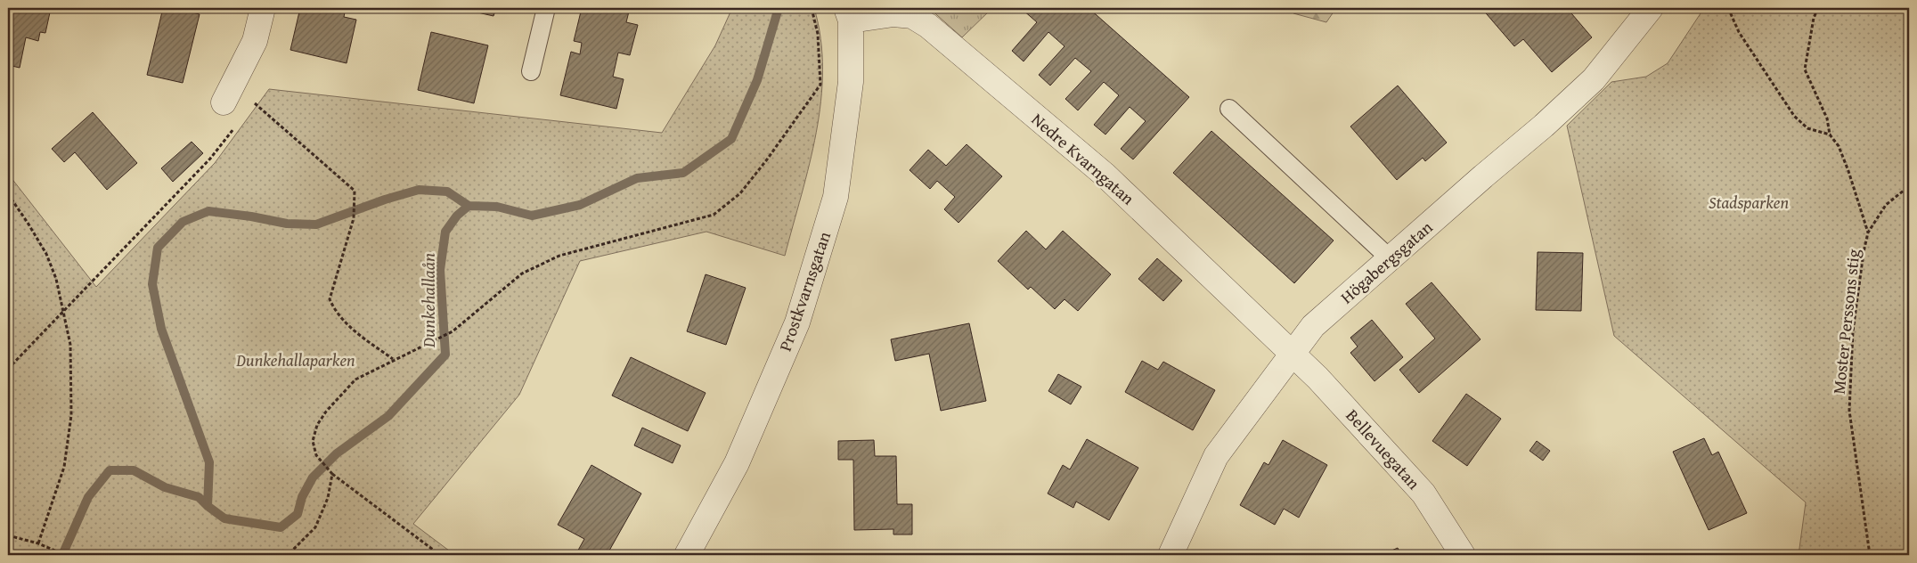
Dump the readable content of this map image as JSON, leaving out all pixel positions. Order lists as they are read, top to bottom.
{
  "streets": {
    "street": [
      "Nedre Kvarngatan",
      "Högabergsgatan",
      "Prostkvarnsgatan",
      "Bellevuegatan"
    ],
    "path": ["Moster Perssons stig"]
  },
  "crossings": [
    ["Nedre Kvarngatan", "Högabergsgatan"],
    ["Nedre Kvarngatan", "Prostkvarnsgatan"],
    ["Nedre Kvarngatan", "Bellevuegatan"],
    ["Högabergsgatan", "Bellevuegatan"]
  ],
  "water": ["Dunkehallaån"],
  "parks": ["Stadsparken", "Dunkehallaparken"]
}
